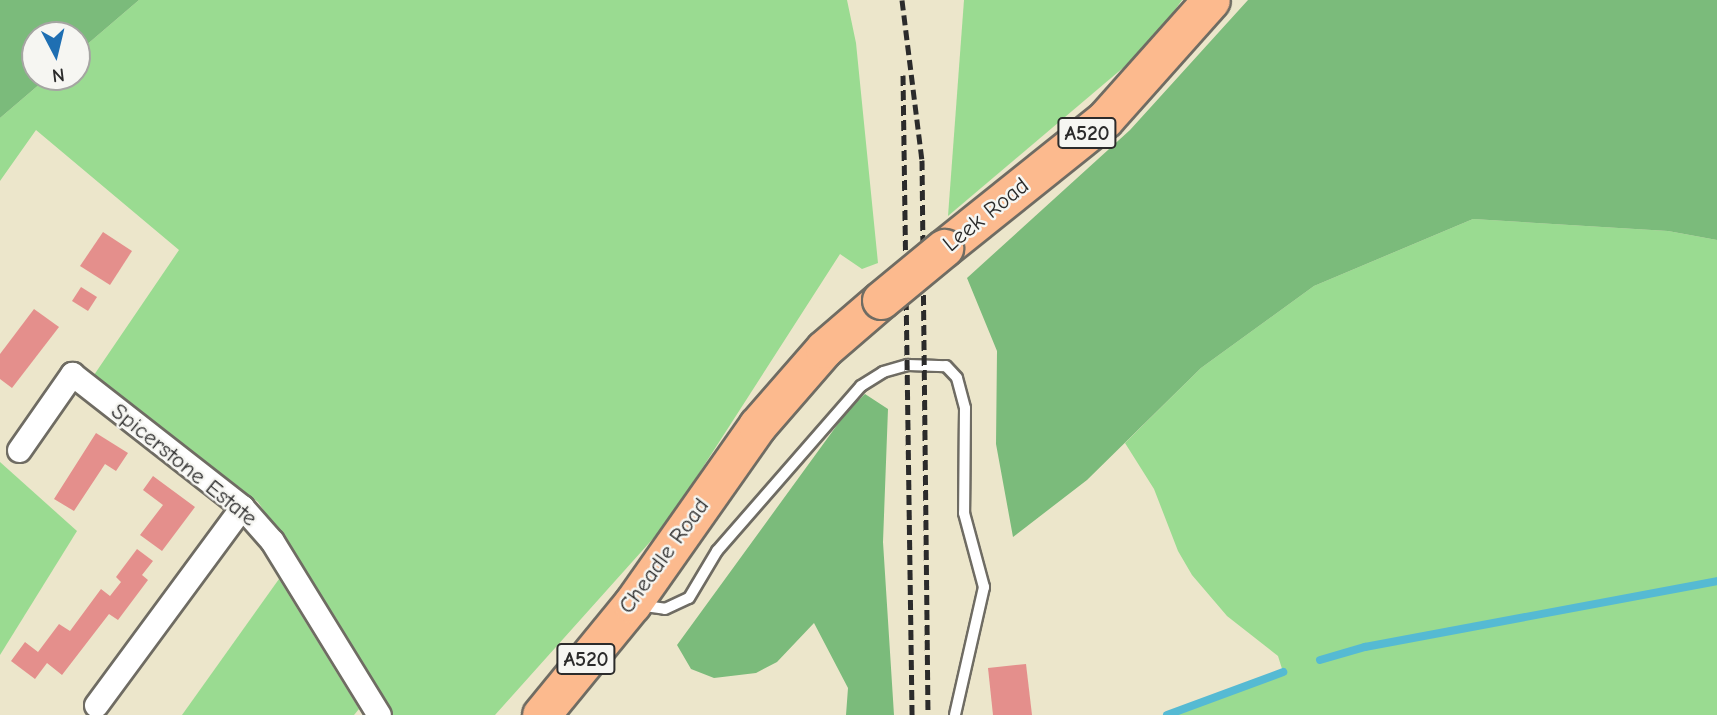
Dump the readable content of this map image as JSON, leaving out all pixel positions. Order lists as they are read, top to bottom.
{
  "streets": {
    "highway": ["A520", "Leek Road", "Cheadle Road"],
    "street": ["Spicerstone Estate"]
  },
  "crossings": [
    ["Leek Road", "Cheadle Road"]
  ],
  "north": "bottom"
}
